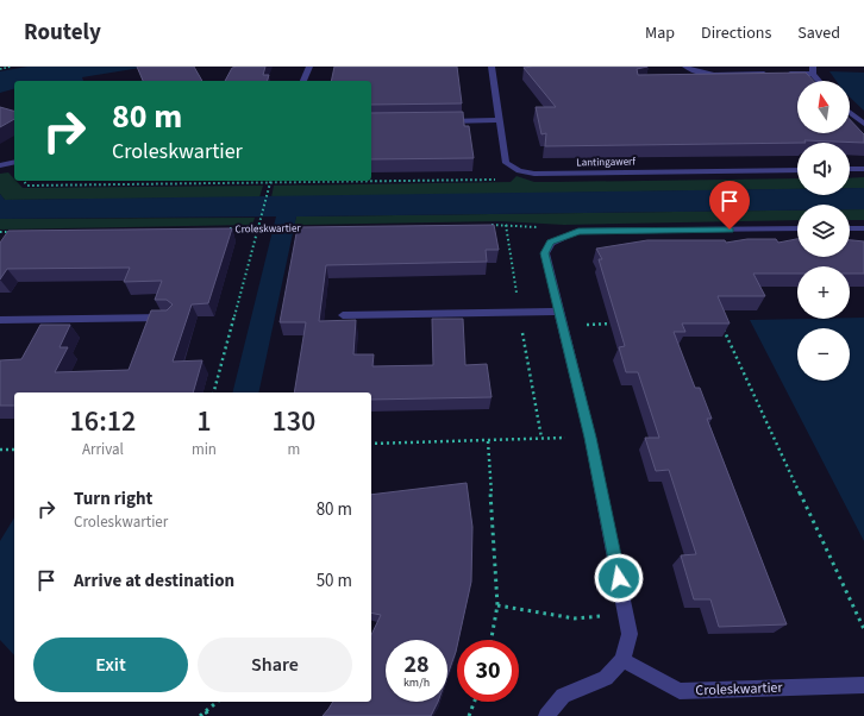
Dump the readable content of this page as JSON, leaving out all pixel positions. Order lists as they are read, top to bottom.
{
  "streets": {
    "street": ["Lantingawerf", "Croleskwartier"]
  },
  "north": "top",
  "page": {
    "header": "Routely",
    "nav": ["Map", "Directions", "Saved"],
    "map_buttons": ["+", "−"],
    "turn": ["80 m", "Croleskwartier"],
    "eta": [
      "16:12",
      "Arrival",
      "1",
      "min",
      "130",
      "m"
    ],
    "list": [
      {
        "name": "Turn right",
        "note": "Croleskwartier",
        "value": "80 m"
      },
      {
        "name": "Arrive at destination",
        "value": "50 m"
      }
    ],
    "buttons": ["Exit", "Share"],
    "speed": "28 km/h",
    "limit": "30"
  }
}
